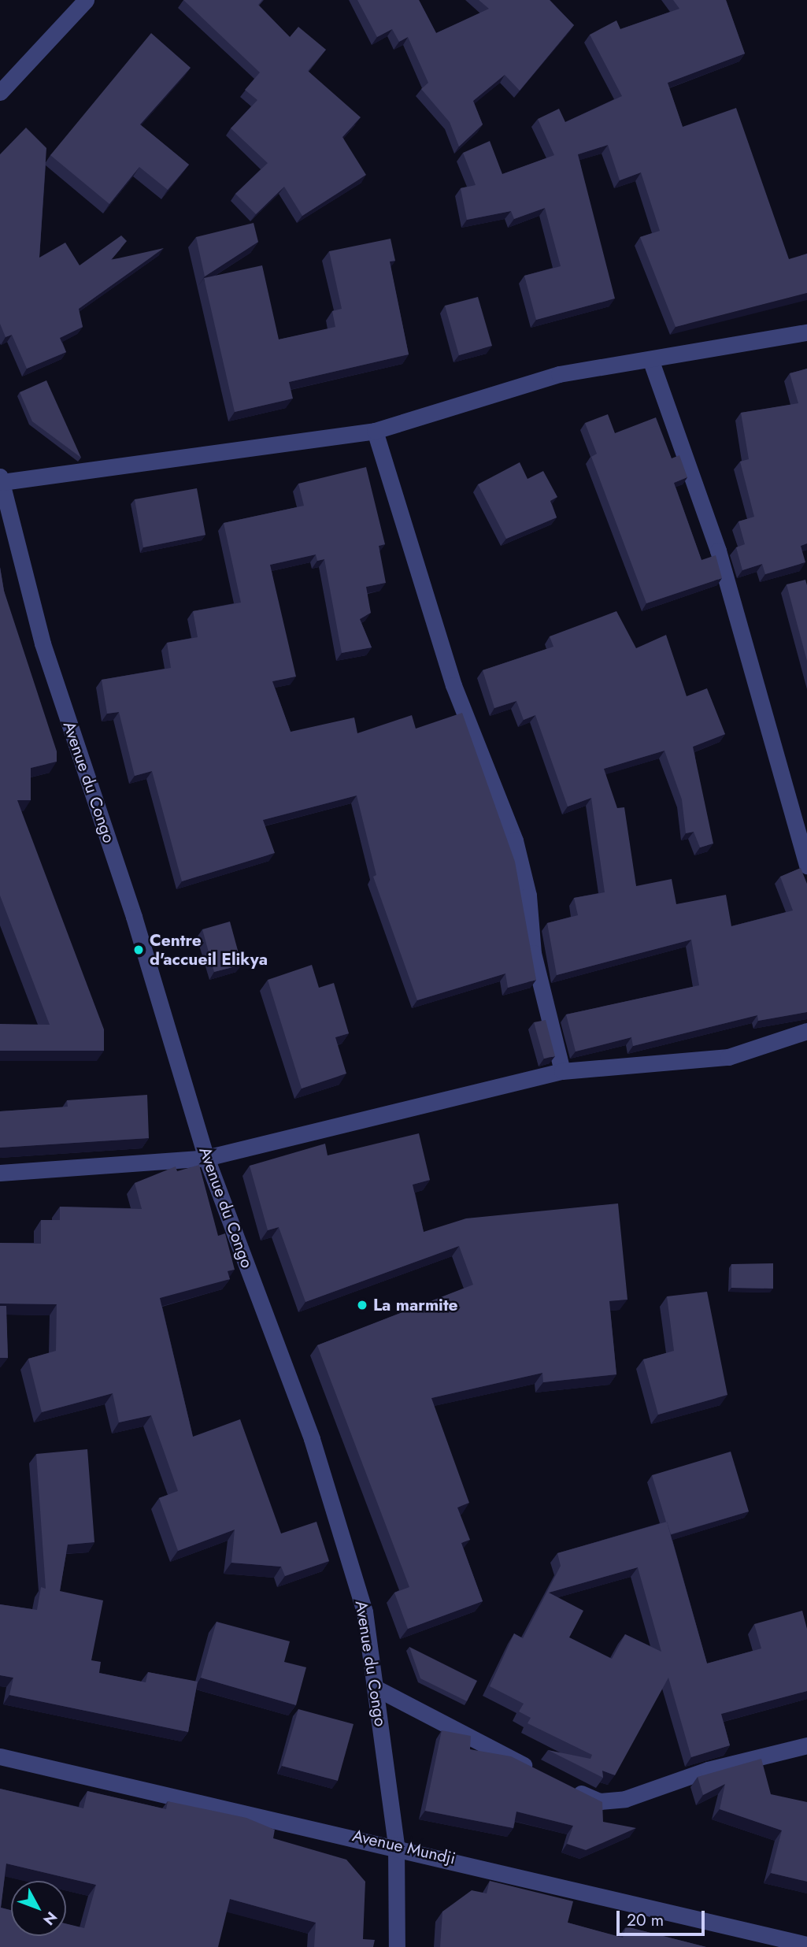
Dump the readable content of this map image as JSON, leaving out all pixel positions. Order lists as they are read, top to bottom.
{
  "streets": {
    "street": ["Avenue du Congo", "Avenue Mundji"]
  },
  "crossings": [
    ["Avenue du Congo", "Avenue Mundji"]
  ],
  "places": ["Centre d'accueil Elikya", "La marmite"],
  "scale_bar": "20 m",
  "north": "bottom right"
}
